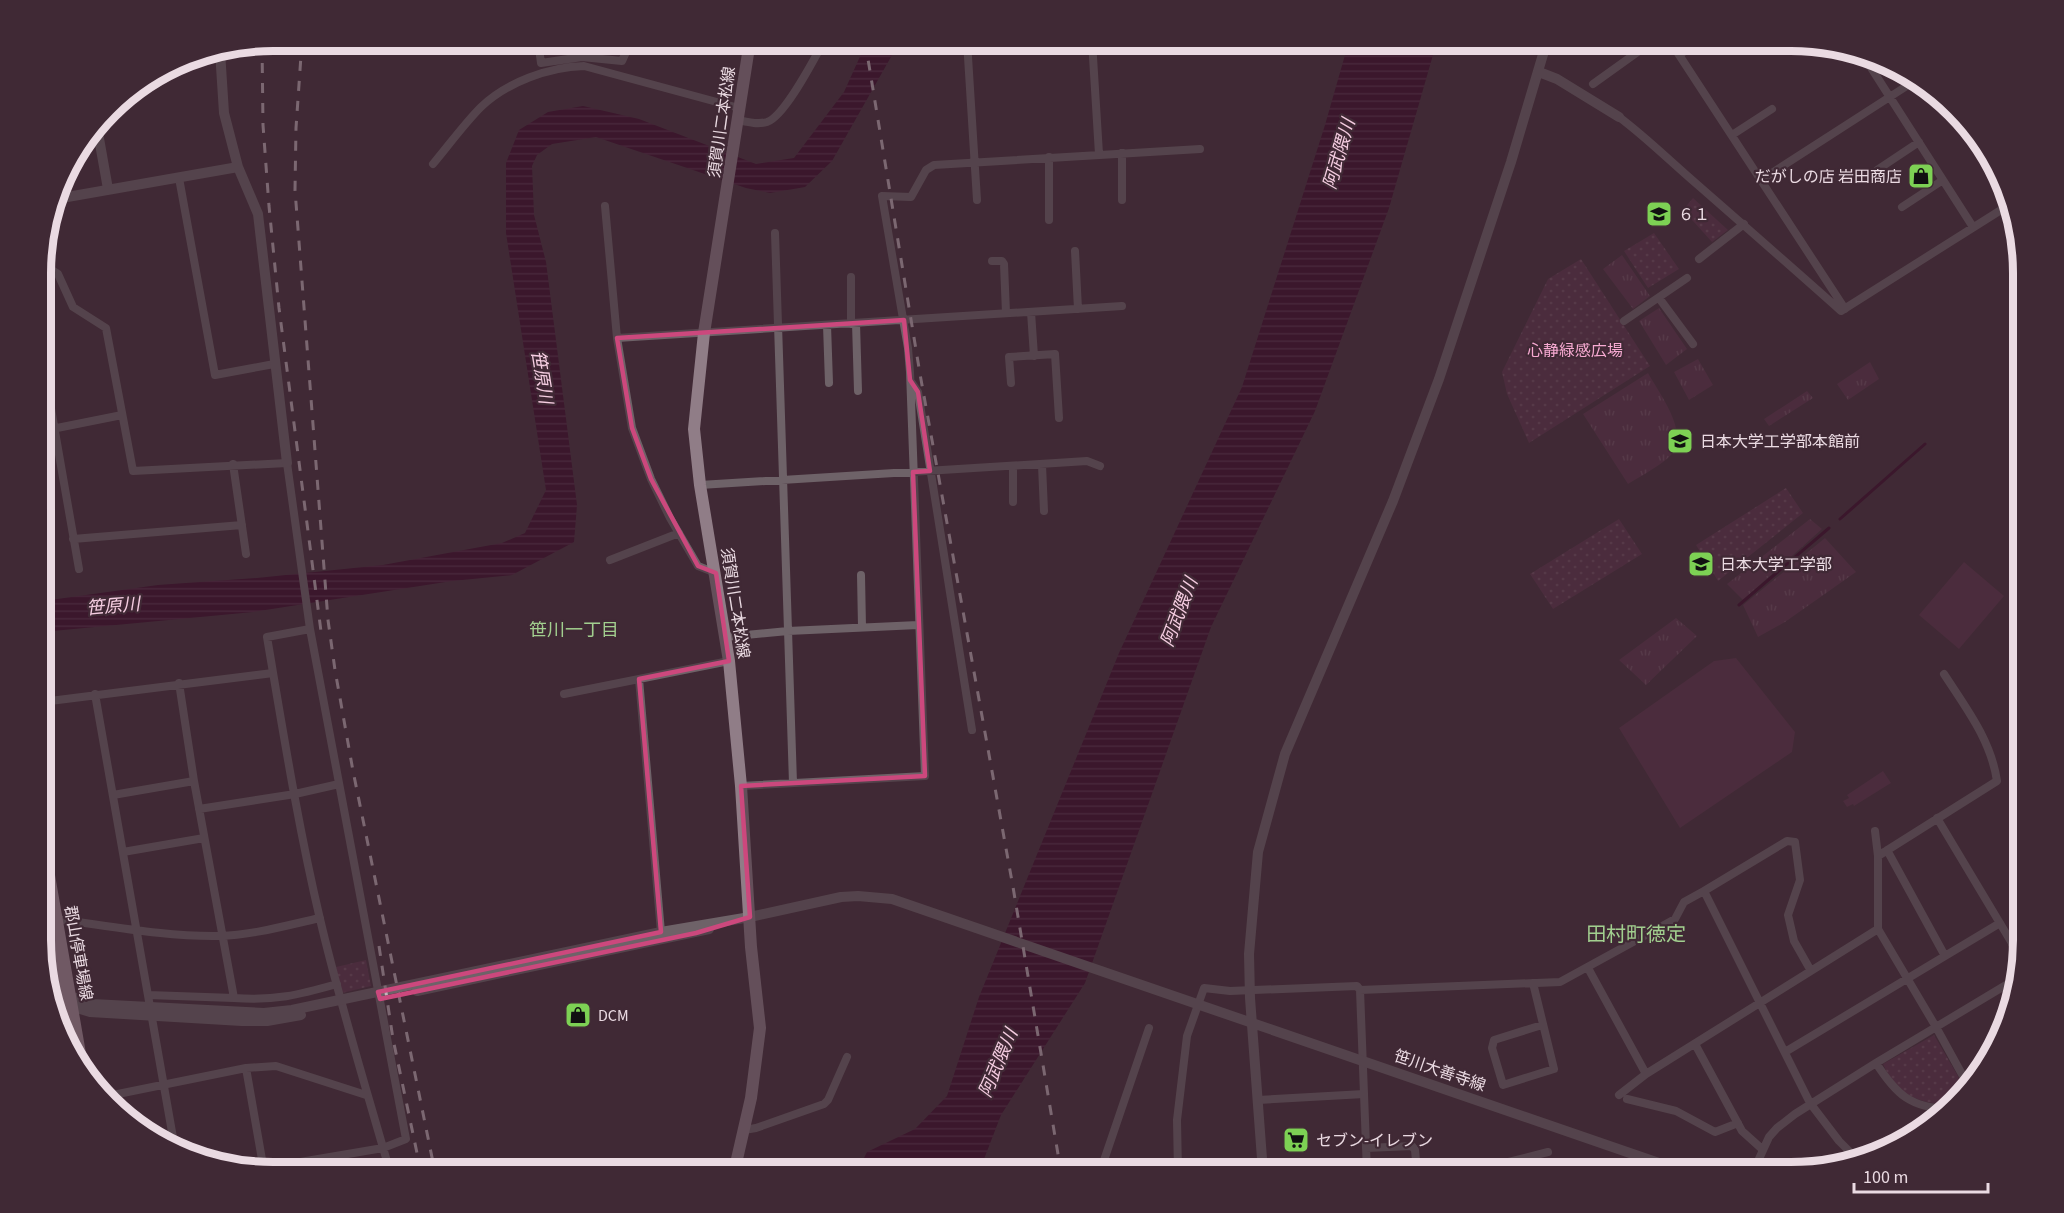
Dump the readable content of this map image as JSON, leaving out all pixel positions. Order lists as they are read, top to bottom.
{
  "streets": {
    "main road": ["須賀川二本松線", "郡山停車場線"],
    "street": ["笹川大善寺線"]
  },
  "crossings": [
    ["須賀川二本松線", "笹川大善寺線"]
  ],
  "districts": ["笹川一丁目", "田村町徳定"],
  "water": ["阿武隈川", "笹原川"],
  "parks": ["心静緑感広場"],
  "places": {
    "shop": ["だがしの店 岩田商店", "DCM"],
    "school or university": ["６１", "日本大学工学部本館前", "日本大学工学部"],
    "supermarket": ["セブン-イレブン"]
  },
  "scale_bar": "100 m"
}
